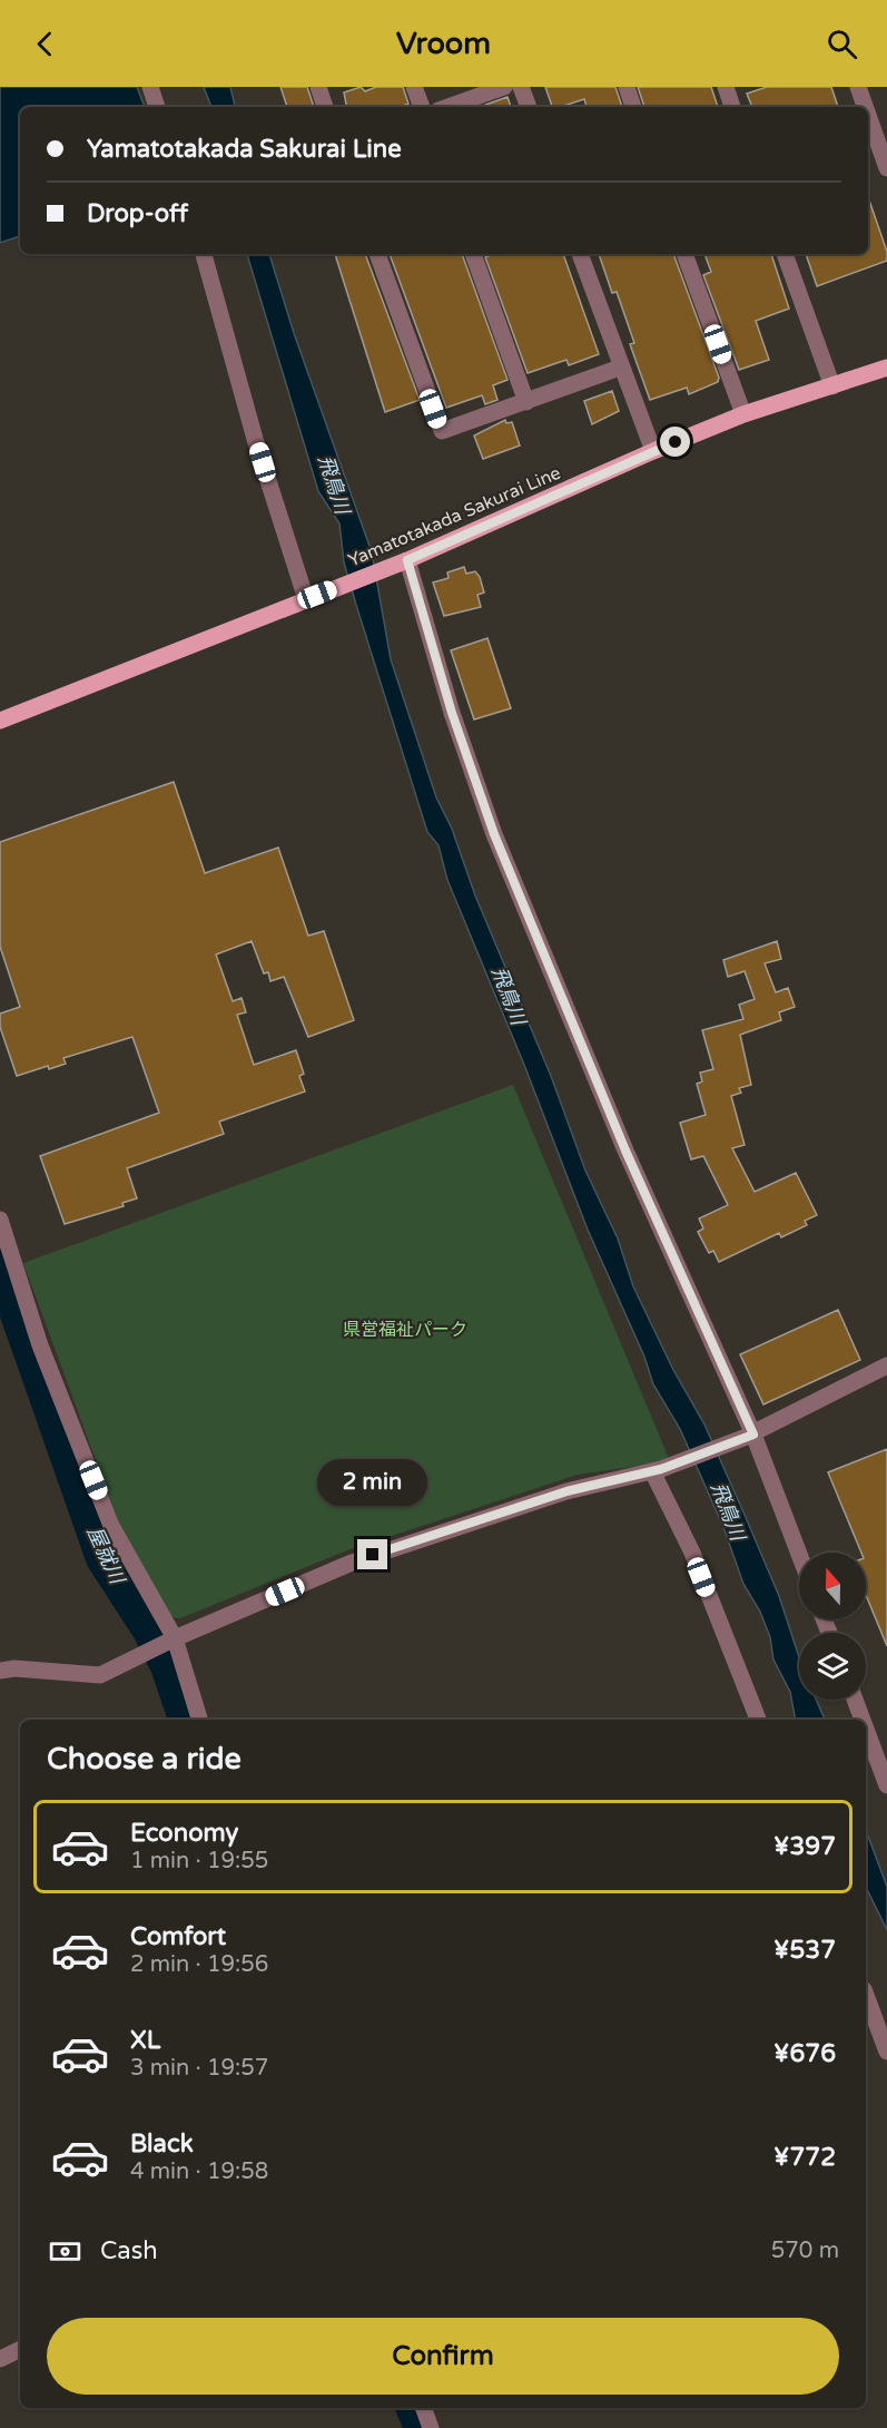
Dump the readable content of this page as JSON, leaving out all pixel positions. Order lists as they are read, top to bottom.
{
  "streets": {
    "main road": ["Yamatotakada Sakurai Line"]
  },
  "water": ["飛鳥川", "屋就川"],
  "parks": ["県営福祉パーク"],
  "north": "top",
  "page": {
    "header": "Vroom",
    "banner": ["Yamatotakada Sakurai Line", "Drop-off"],
    "bubble": "2 min",
    "heading": "Choose a ride",
    "list": [
      {
        "name": "Economy",
        "note": "1 min · 19:55",
        "value": "¥397"
      },
      {
        "name": "Comfort",
        "note": "2 min · 19:56",
        "value": "¥537"
      },
      {
        "name": "XL",
        "note": "3 min · 19:57",
        "value": "¥676"
      },
      {
        "name": "Black",
        "note": "4 min · 19:58",
        "value": "¥772"
      }
    ],
    "pay": ["Cash", "570 m"],
    "buttons": "Confirm"
  }
}
